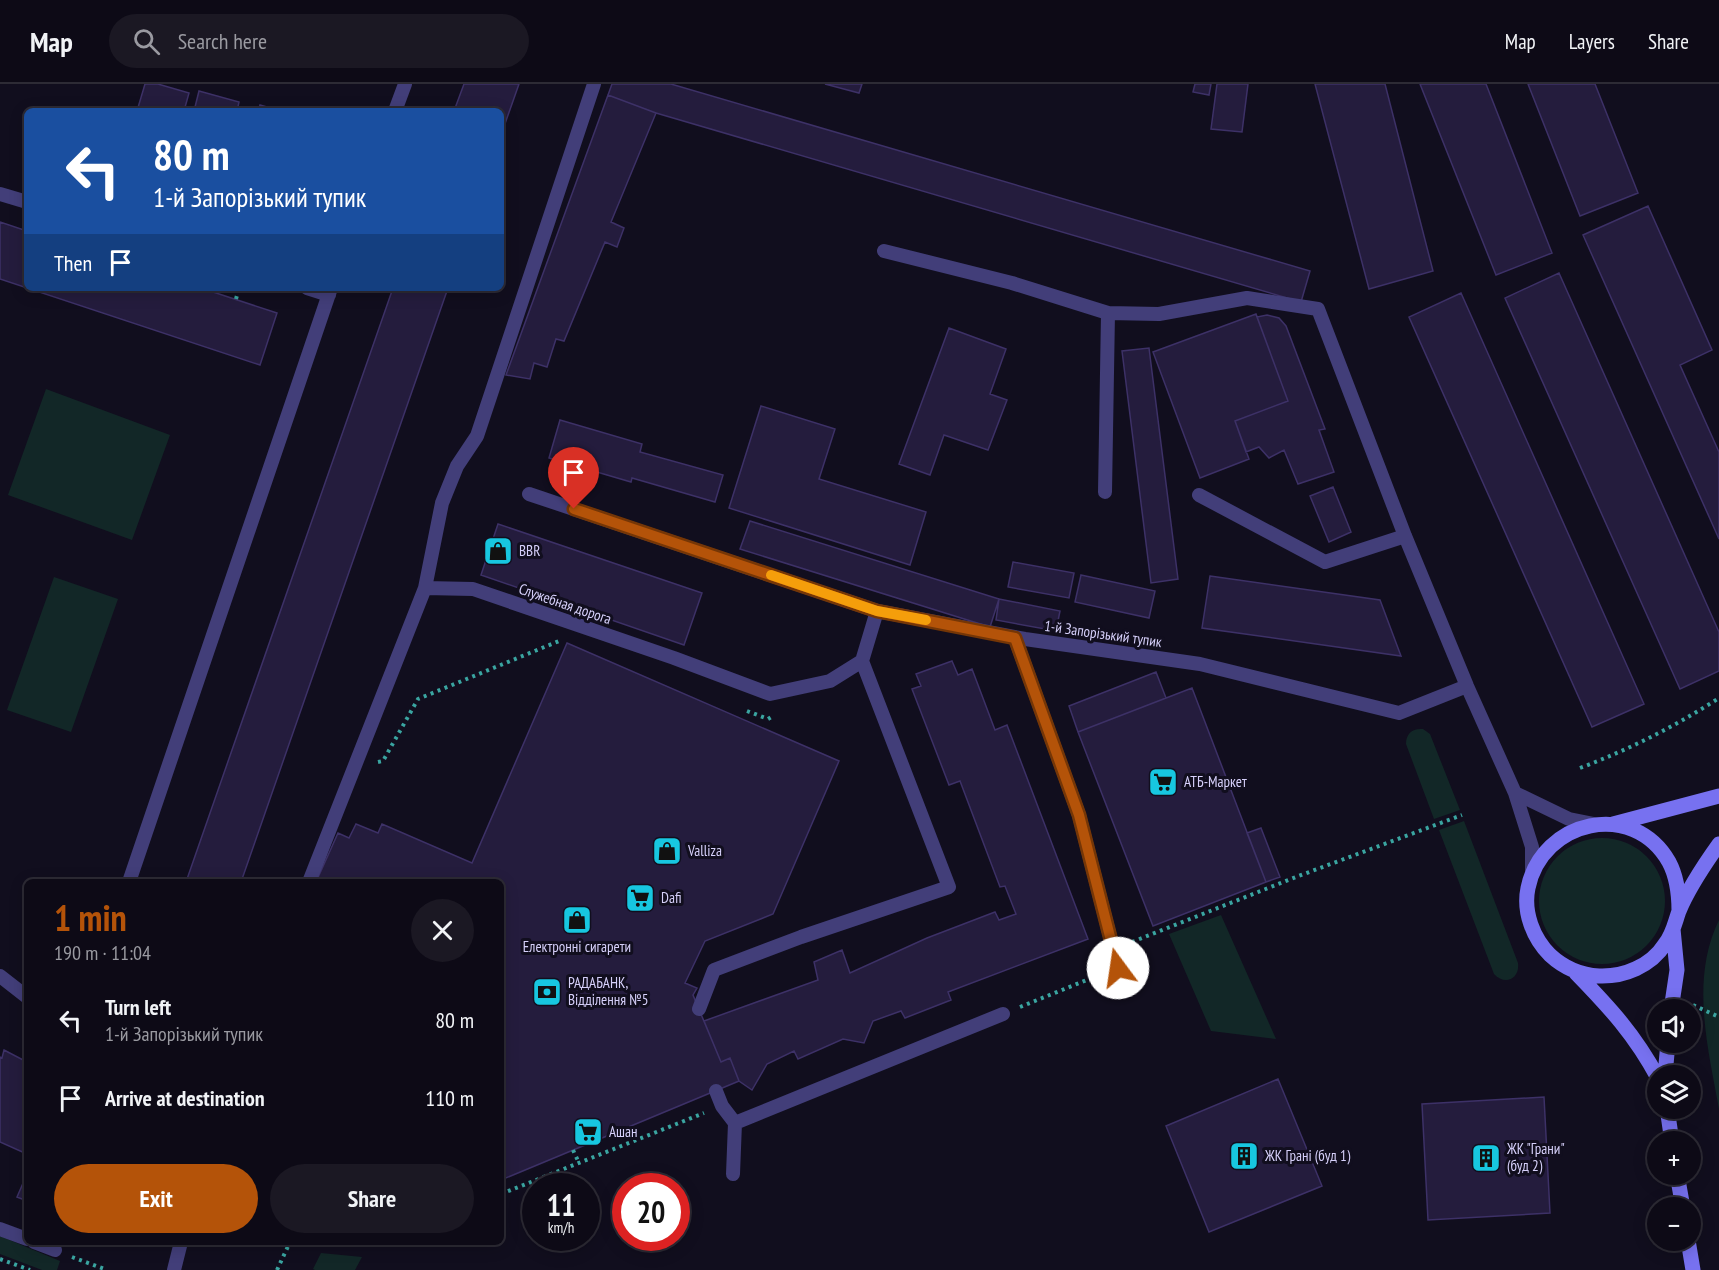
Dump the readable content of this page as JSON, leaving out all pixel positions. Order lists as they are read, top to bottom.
{
  "streets": {
    "lane": ["Служебная дорога", "1-й Запорізький тупик"]
  },
  "places": {
    "shop": ["BBR", "Valliza", "Електронні сигарети"],
    "supermarket": ["АТБ-Маркет", "Dafi", "Ашан"],
    "bank": ["РАДАБАНК, Відділення №5"],
    "building": ["ЖК Грані (буд 1)", "ЖК \"Грани\" (буд 2)"]
  },
  "page": {
    "header": "Map",
    "search": "Search here",
    "nav": ["Map", "Layers", "Share"],
    "turn": ["80 m", "1-й Запорізький тупик"],
    "then": "Then",
    "heading": ["1 min", "190 m · 11:04"],
    "list": [
      {
        "name": "Turn left",
        "note": "1-й Запорізький тупик",
        "value": "80 m"
      },
      {
        "name": "Arrive at destination",
        "value": "110 m"
      }
    ],
    "map_buttons": ["+", "−"],
    "buttons": ["Exit", "Share"],
    "speed": "11 km/h",
    "limit": "20"
  }
}
